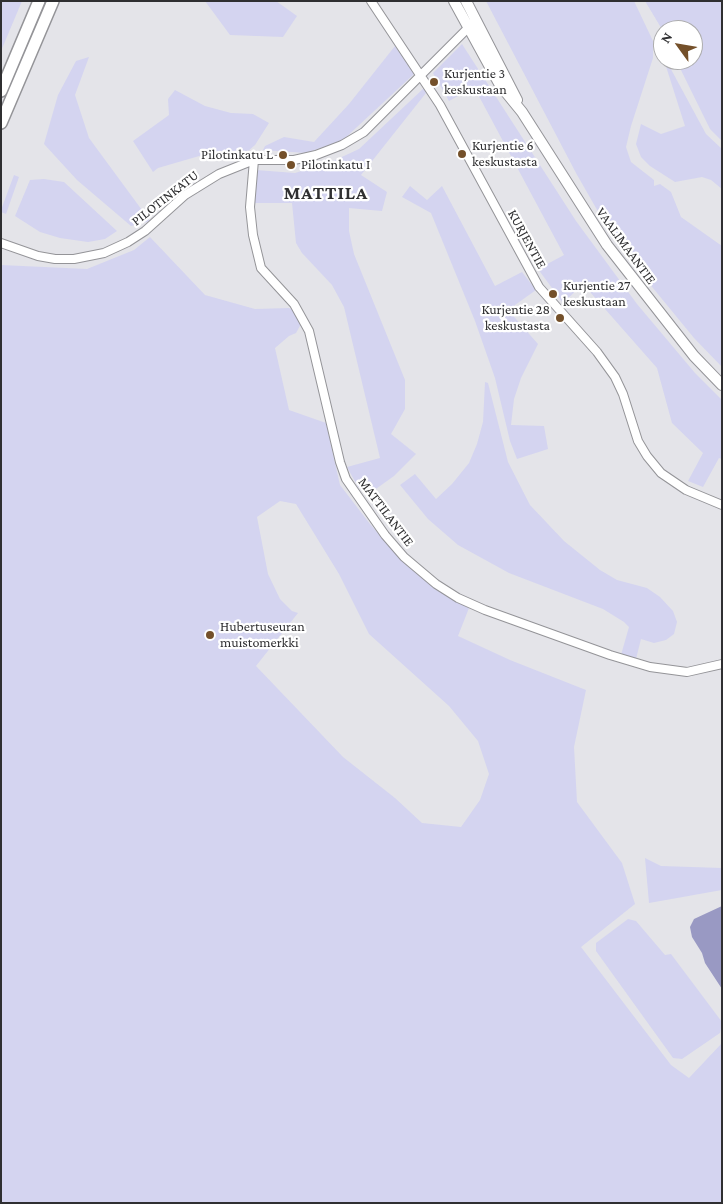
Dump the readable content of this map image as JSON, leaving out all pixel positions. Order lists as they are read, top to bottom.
{
  "streets": {
    "main road": ["VAALIMAANTIE"],
    "street": ["PILOTINKATU", "KURJENTIE", "MATTILANTIE"]
  },
  "crossings": [
    ["PILOTINKATU", "KURJENTIE"],
    ["PILOTINKATU", "VAALIMAANTIE"],
    ["PILOTINKATU", "MATTILANTIE"]
  ],
  "districts": ["MATTILA"],
  "places": [
    "Kurjentie 3 keskustaan",
    "Kurjentie 6 keskustasta",
    "Pilotinkatu L",
    "Pilotinkatu I",
    "Kurjentie 27 keskustaan",
    "Kurjentie 28 keskustasta",
    "Hubertuseuran muistomerkki"
  ],
  "north": "top left"
}
